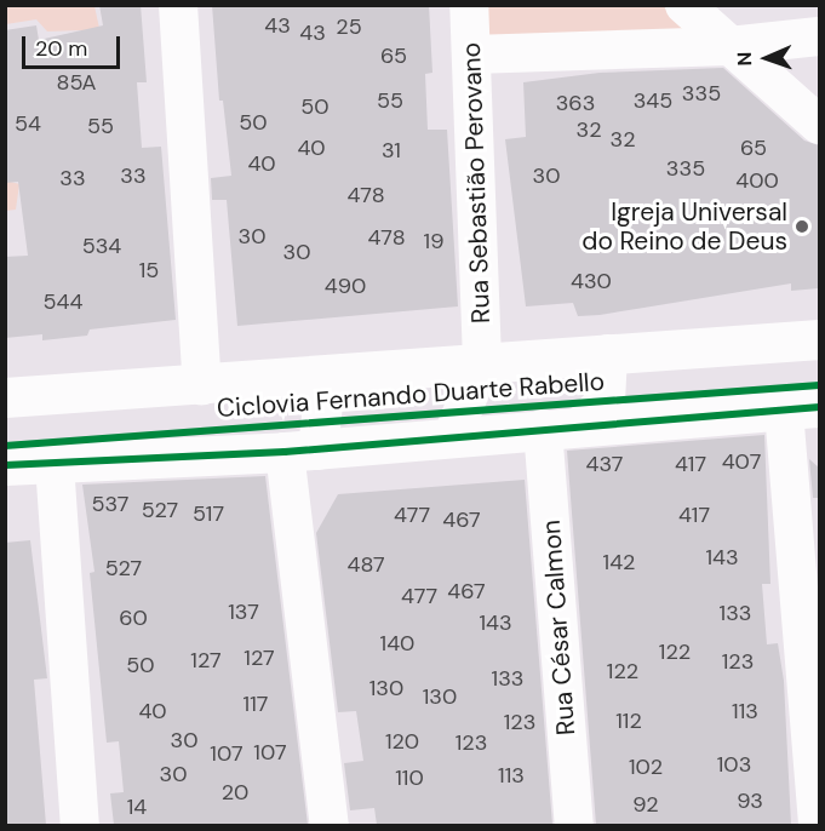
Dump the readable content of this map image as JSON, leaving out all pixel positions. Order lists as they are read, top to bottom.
{
  "streets": {
    "street": ["Rua Sebastião Perovano", "Rua César Calmon"],
    "cycle path": ["Ciclovia Fernando Duarte Rabello"]
  },
  "places": ["Igreja Universal do Reino de Deus"],
  "house_numbers": [
    "43",
    "25",
    "43",
    "65",
    "85A",
    "335",
    "55",
    "345",
    "363",
    "50",
    "50",
    "54",
    "55",
    "32",
    "32",
    "40",
    "65",
    "31",
    "40",
    "335",
    "33",
    "30",
    "33",
    "400",
    "478",
    "30",
    "478",
    "19",
    "534",
    "30",
    "15",
    "430",
    "490",
    "544",
    "407",
    "437",
    "417",
    "537",
    "527",
    "517",
    "477",
    "417",
    "467",
    "143",
    "142",
    "487",
    "527",
    "467",
    "477",
    "137",
    "133",
    "60",
    "143",
    "140",
    "122",
    "127",
    "127",
    "123",
    "50",
    "122",
    "133",
    "130",
    "130",
    "117",
    "40",
    "113",
    "112",
    "123",
    "30",
    "120",
    "123",
    "107",
    "107",
    "103",
    "102",
    "30",
    "113",
    "110",
    "20",
    "93",
    "92",
    "14"
  ],
  "scale_bar": "20 m",
  "north": "left"
}
